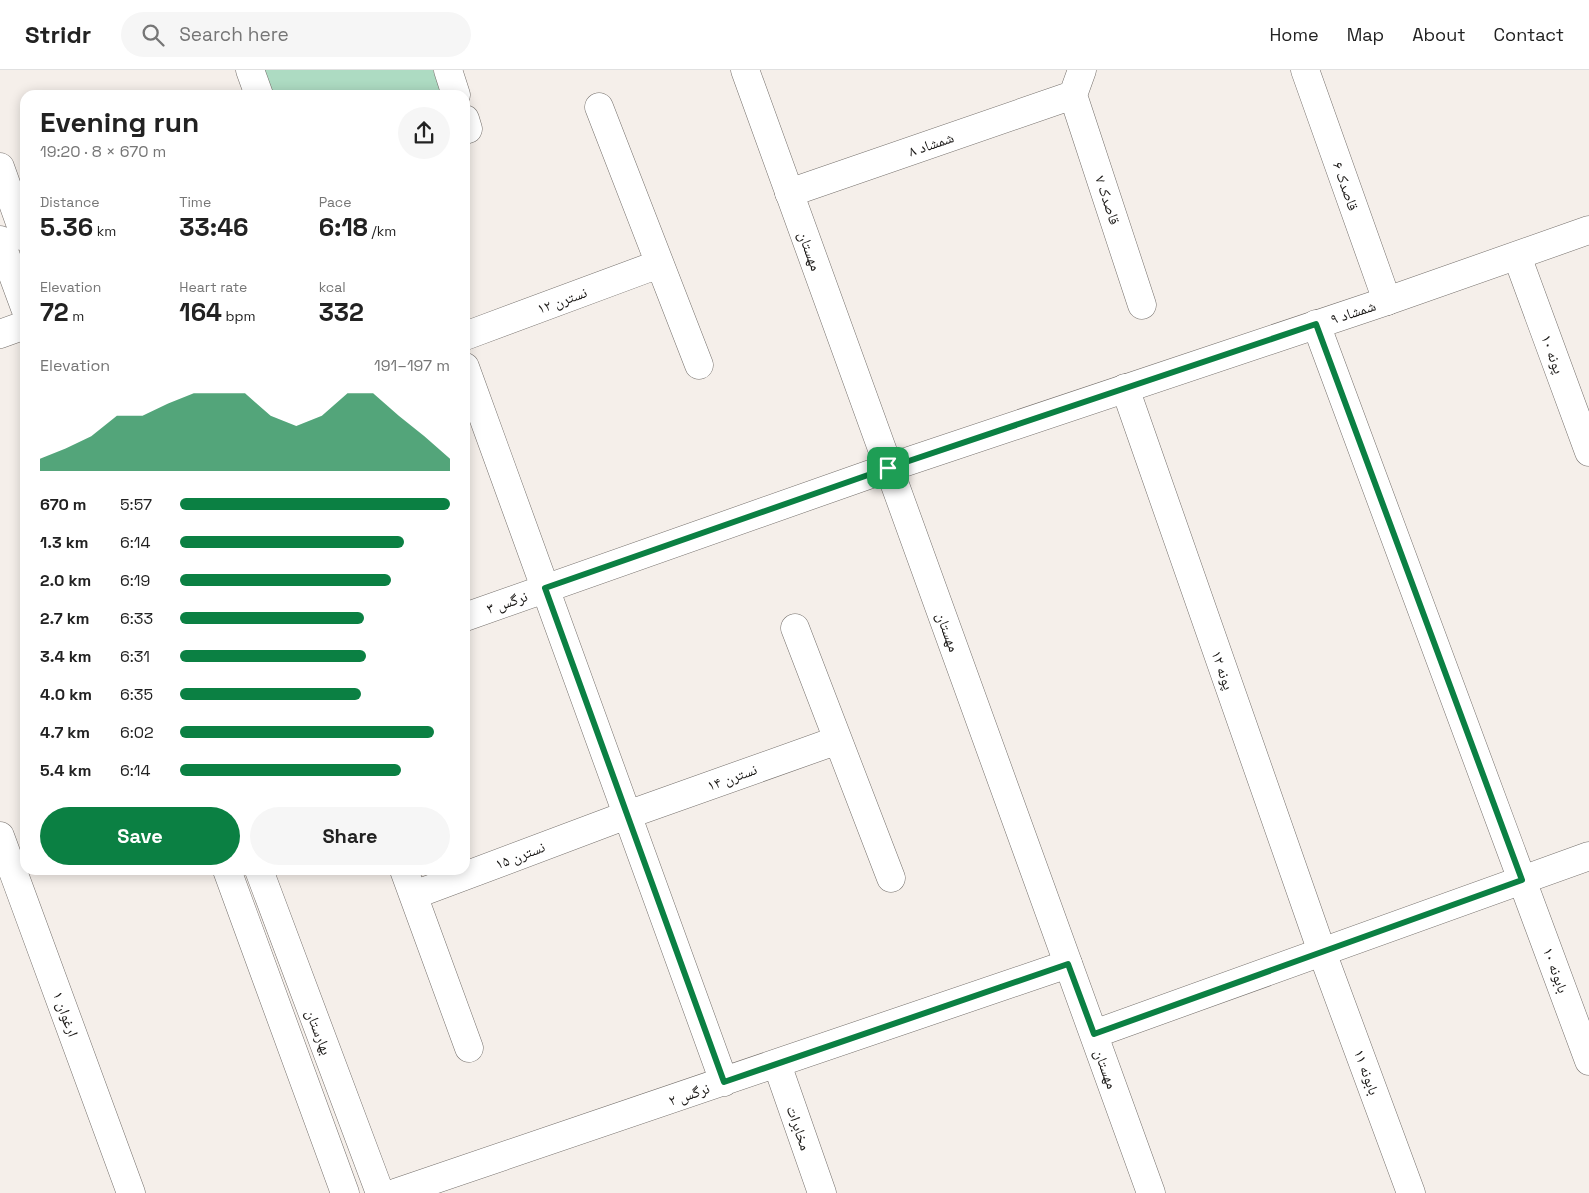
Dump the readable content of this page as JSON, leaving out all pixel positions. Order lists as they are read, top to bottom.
{
  "streets": {
    "street": [
      "شمشاد ۸",
      "قاصدک ۶",
      "قاصدک ۷",
      "مهستان",
      "نسترن ۱۲",
      "شمشاد ۹",
      "پونه ۱۰",
      "نرگس ۳",
      "پونه ۱۲",
      "نسترن ۱۴",
      "نسترن ۱۵",
      "بابونه ۱۰",
      "ارغوان ۱",
      "بهارستان",
      "بابونه ۱۱",
      "نرگس ۲",
      "مخابرات"
    ]
  },
  "crossings": [
    ["شمشاد ۸", "قاصدک ۷"],
    ["شمشاد ۸", "مهستان"],
    ["قاصدک ۶", "شمشاد ۹"],
    ["مهستان", "شمشاد ۹"],
    ["مهستان", "نرگس ۳"],
    ["مهستان", "نرگس ۲"],
    ["شمشاد ۹", "پونه ۱۰"],
    ["شمشاد ۹", "نرگس ۳"],
    ["شمشاد ۹", "پونه ۱۲"],
    ["شمشاد ۹", "بابونه ۱۰"],
    ["پونه ۱۲", "بابونه ۱۱"],
    ["نسترن ۱۴", "نسترن ۱۵"],
    ["نرگس ۲", "مخابرات"]
  ],
  "page": {
    "header": "Stridr",
    "search": "Search here",
    "nav": [
      "Home",
      "Map",
      "About",
      "Contact"
    ],
    "heading": ["Evening run", "19:20 · 8 × 670 m"],
    "stats": [
      ["Distance", "5.36 km"],
      ["Time", "33:46"],
      ["Pace", "6:18 /km"],
      ["Elevation", "72 m"],
      ["Heart rate", "164 bpm"],
      ["kcal", "332"]
    ],
    "chart": ["Elevation", "191–197 m"],
    "list": [
      {
        "name": "670 m",
        "note": "5:57"
      },
      {
        "name": "1.3 km",
        "note": "6:14"
      },
      {
        "name": "2.0 km",
        "note": "6:19"
      },
      {
        "name": "2.7 km",
        "note": "6:33"
      },
      {
        "name": "3.4 km",
        "note": "6:31"
      },
      {
        "name": "4.0 km",
        "note": "6:35"
      },
      {
        "name": "4.7 km",
        "note": "6:02"
      },
      {
        "name": "5.4 km",
        "note": "6:14"
      }
    ],
    "buttons": ["Save", "Share"]
  }
}
